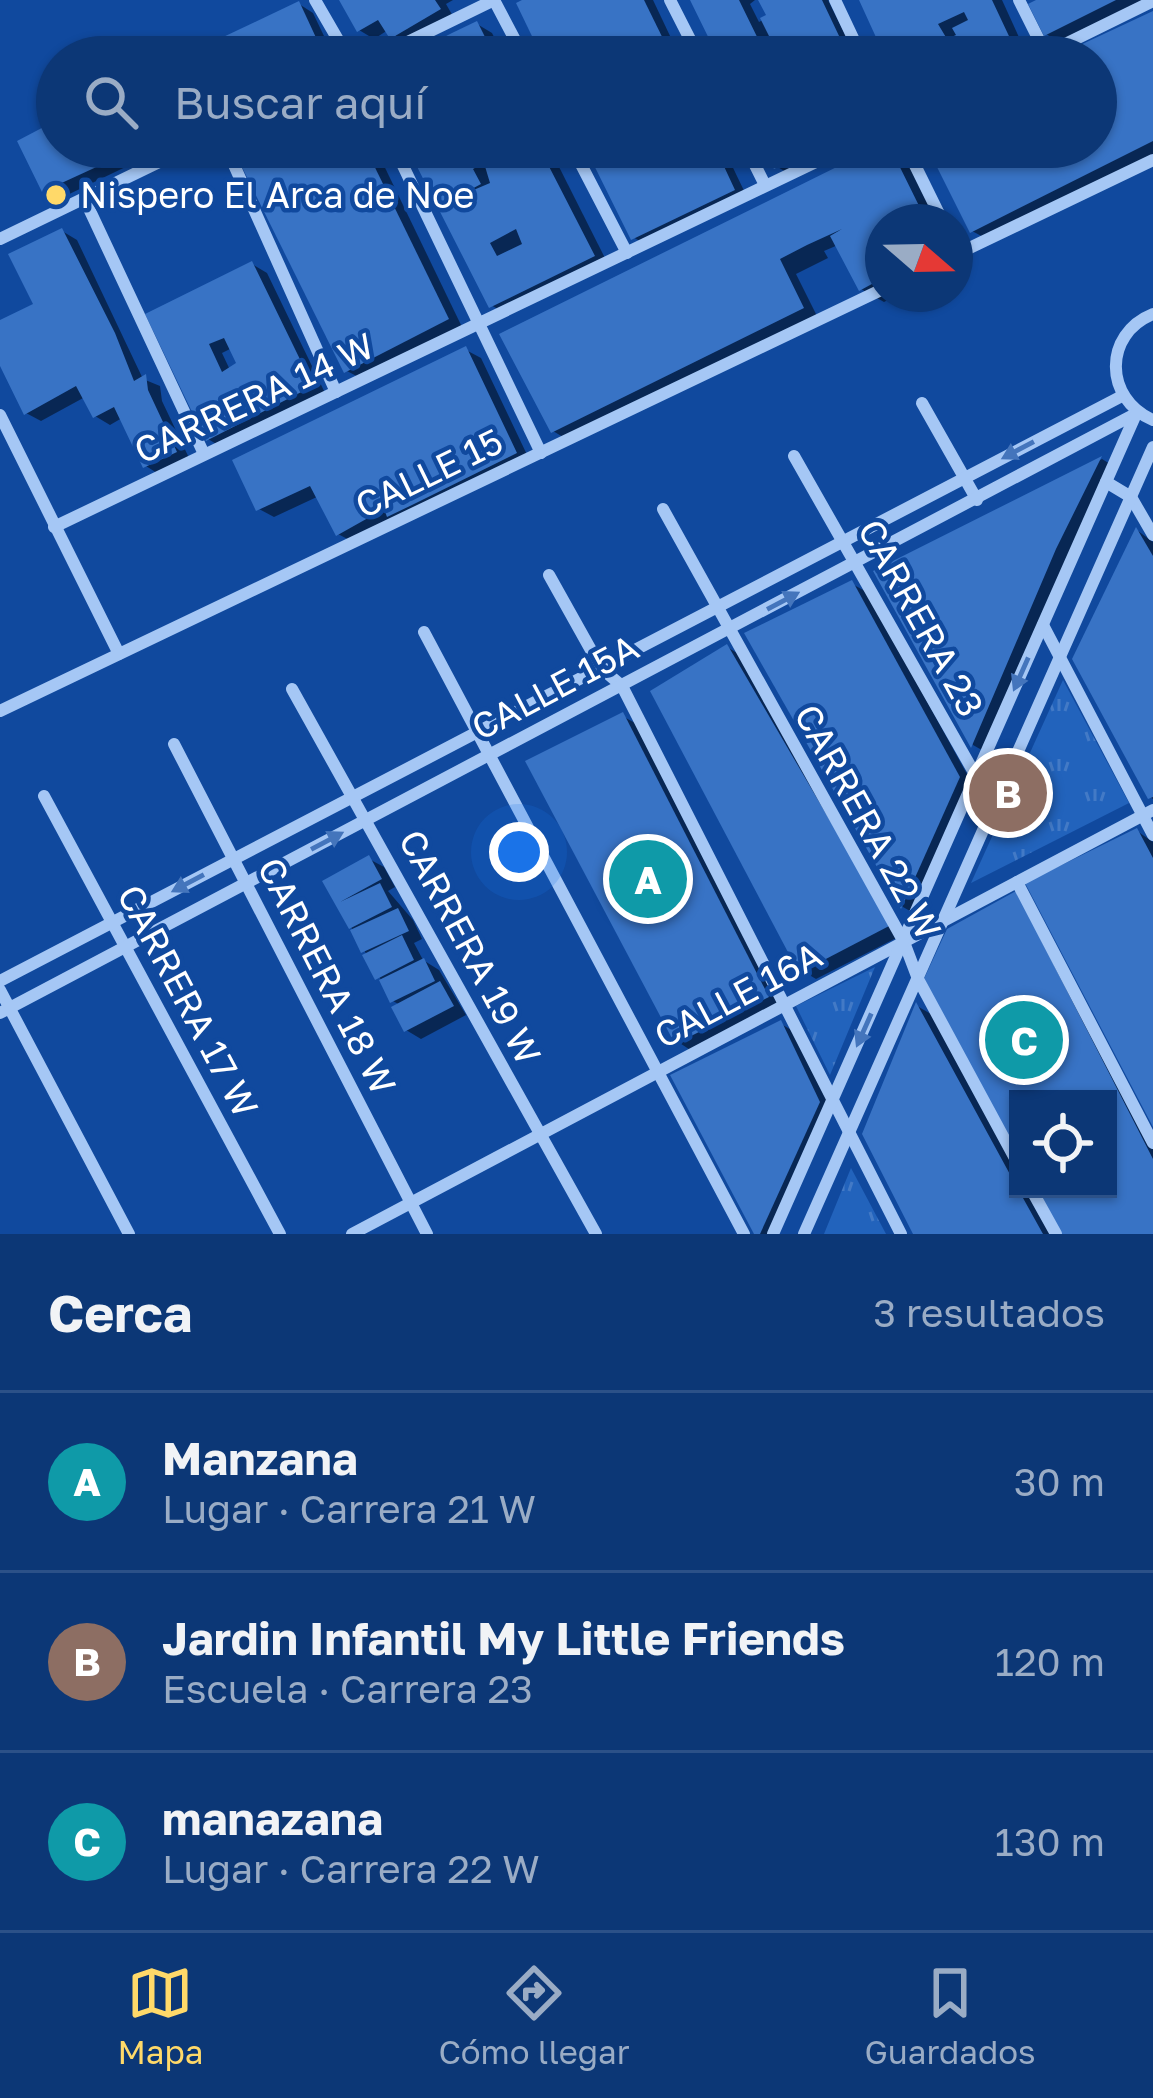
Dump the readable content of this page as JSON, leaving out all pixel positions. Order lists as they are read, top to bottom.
{
  "streets": {
    "street": [
      "CARRERA 14 W",
      "CALLE 15",
      "CARRERA 23",
      "CALLE 15A",
      "CARRERA 22 W",
      "CARRERA 19 W",
      "CARRERA 18 W",
      "CALLE 16A",
      "CARRERA 17 W"
    ]
  },
  "crossings": [
    ["CARRERA 23", "CALLE 15A"],
    ["CALLE 15A", "CARRERA 22 W"],
    ["CALLE 15A", "CARRERA 19 W"],
    ["CALLE 15A", "CARRERA 18 W"],
    ["CALLE 15A", "CARRERA 17 W"],
    ["CARRERA 22 W", "CALLE 16A"],
    ["CARRERA 19 W", "CALLE 16A"],
    ["CARRERA 18 W", "CALLE 16A"]
  ],
  "places": ["Nispero El Arca de Noe"],
  "north": "right",
  "page": {
    "search": "Buscar aquí",
    "pins": ["B", "A", "C"],
    "heading": ["Cerca", "3 resultados"],
    "list": [
      {
        "mark": "A",
        "name": "Manzana",
        "note": "Lugar · Carrera 21 W",
        "value": "30 m"
      },
      {
        "mark": "B",
        "name": "Jardin Infantil My Little Friends",
        "note": "Escuela · Carrera 23",
        "value": "120 m"
      },
      {
        "mark": "C",
        "name": "manazana",
        "note": "Lugar · Carrera 22 W",
        "value": "130 m"
      }
    ],
    "nav": ["Mapa", "Cómo llegar", "Guardados"]
  }
}
